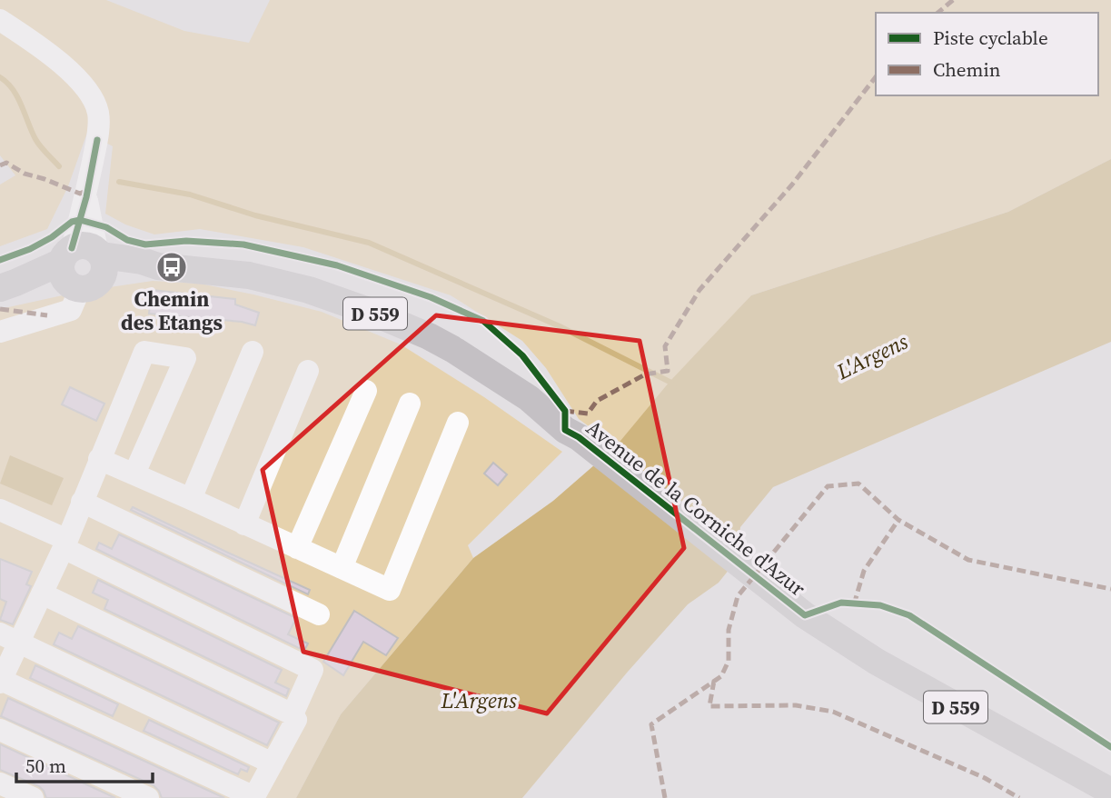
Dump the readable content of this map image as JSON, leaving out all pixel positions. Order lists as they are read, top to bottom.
{
  "streets": {
    "main road": ["D 559", "Avenue de la Corniche d'Azur"]
  },
  "water": ["L'Argens"],
  "places": {
    "bus stop": ["Chemin des Etangs"]
  },
  "legend": ["Piste cyclable", "Chemin"],
  "scale_bar": "50 m"
}
